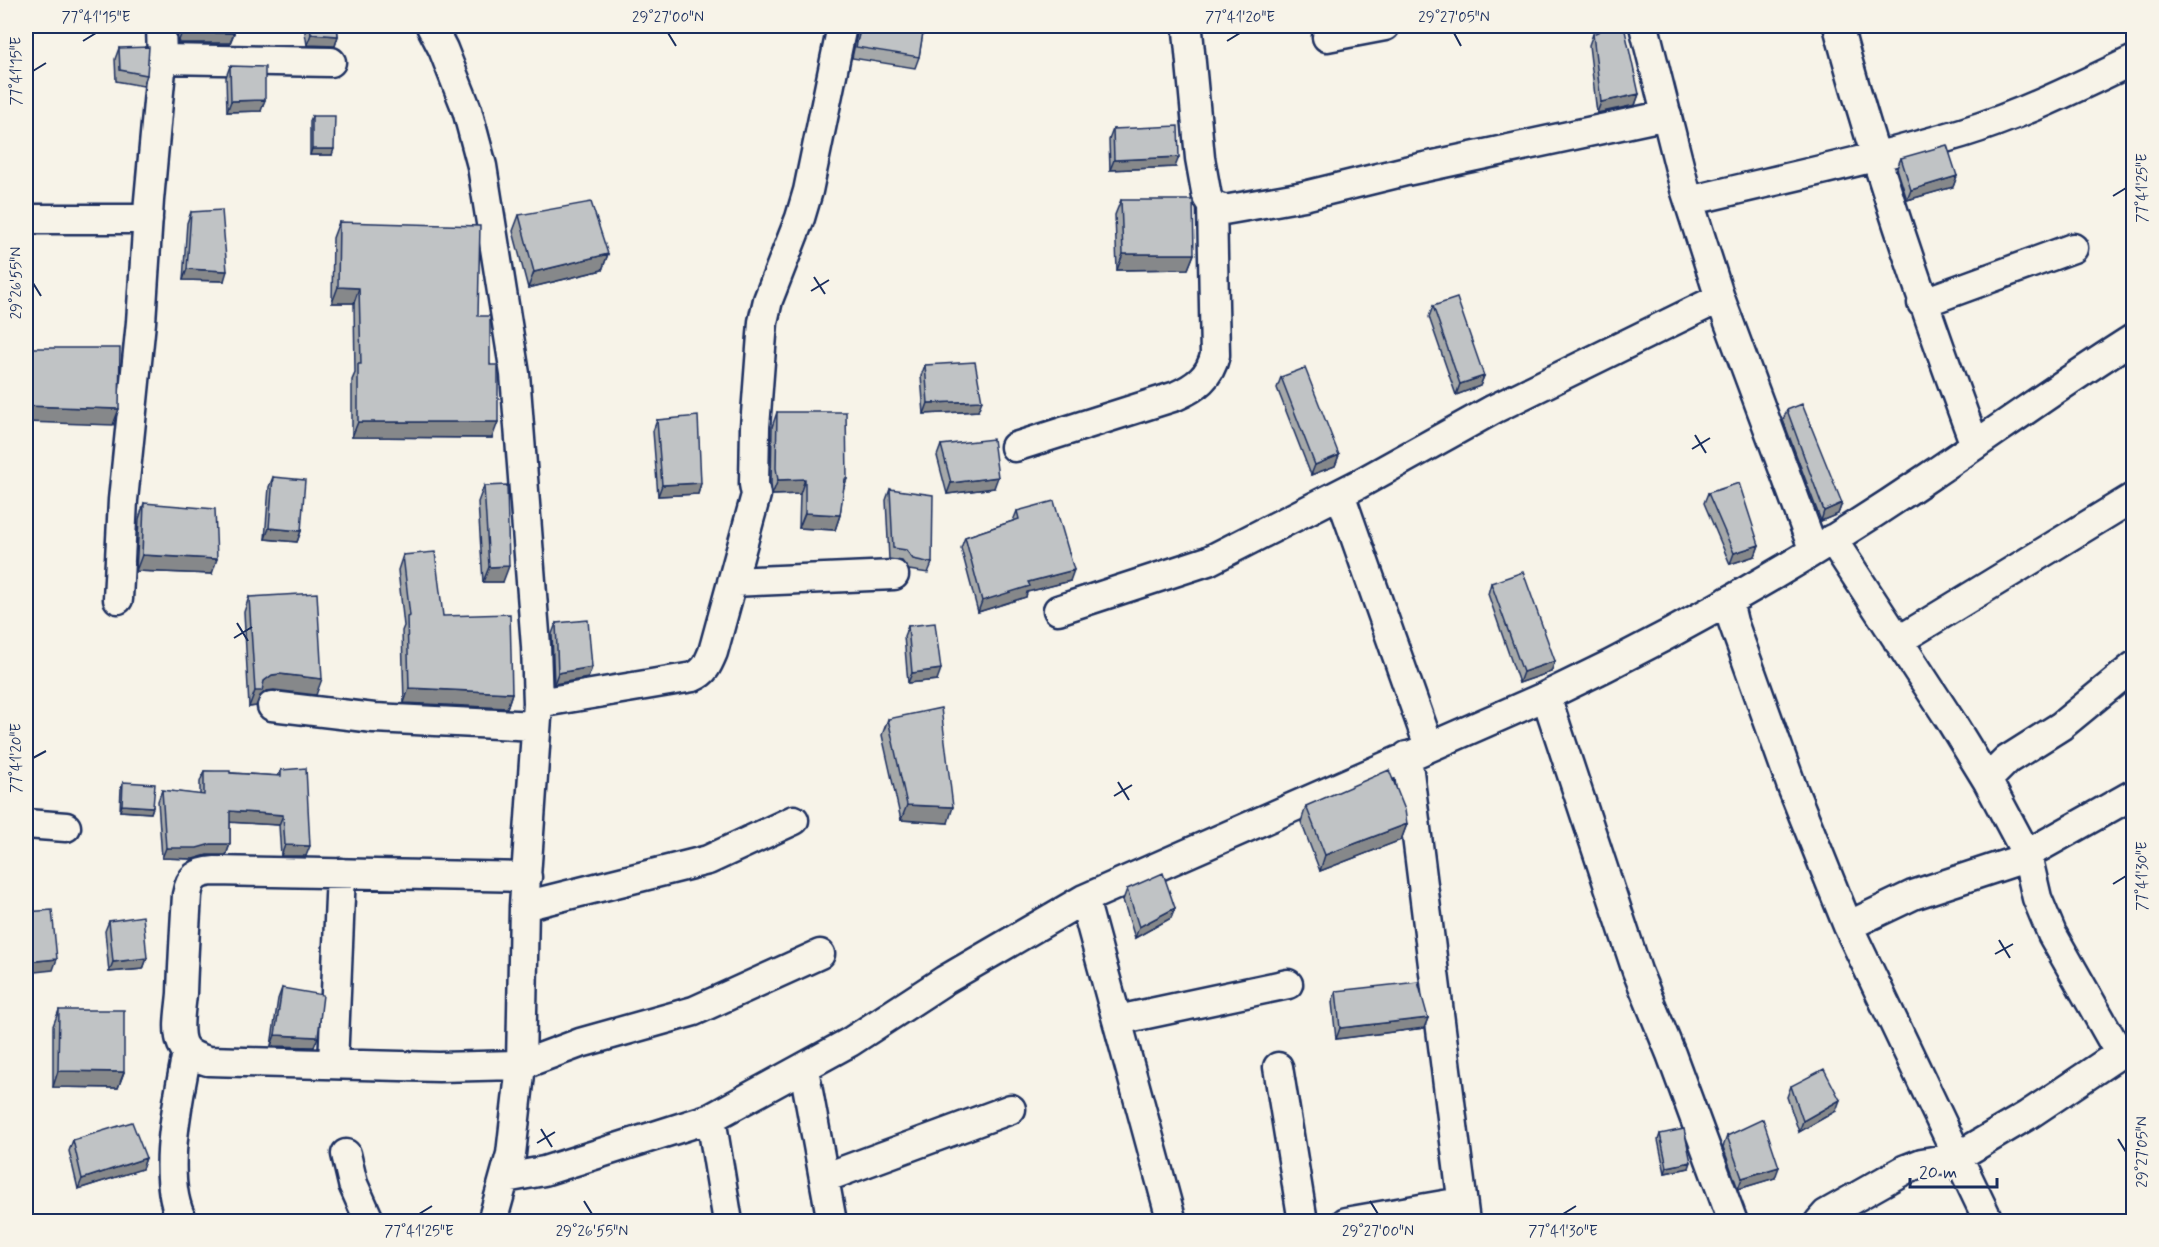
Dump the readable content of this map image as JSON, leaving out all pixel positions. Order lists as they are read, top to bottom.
{
  "scale_bar": "20 m",
  "coordinates": [
    "77°41'15\"E",
    "29°27'00\"N",
    "77°41'20\"E",
    "29°27'05\"N",
    "77°41'25\"E",
    "29°26'55\"N",
    "77°41'30\"E"
  ]
}
